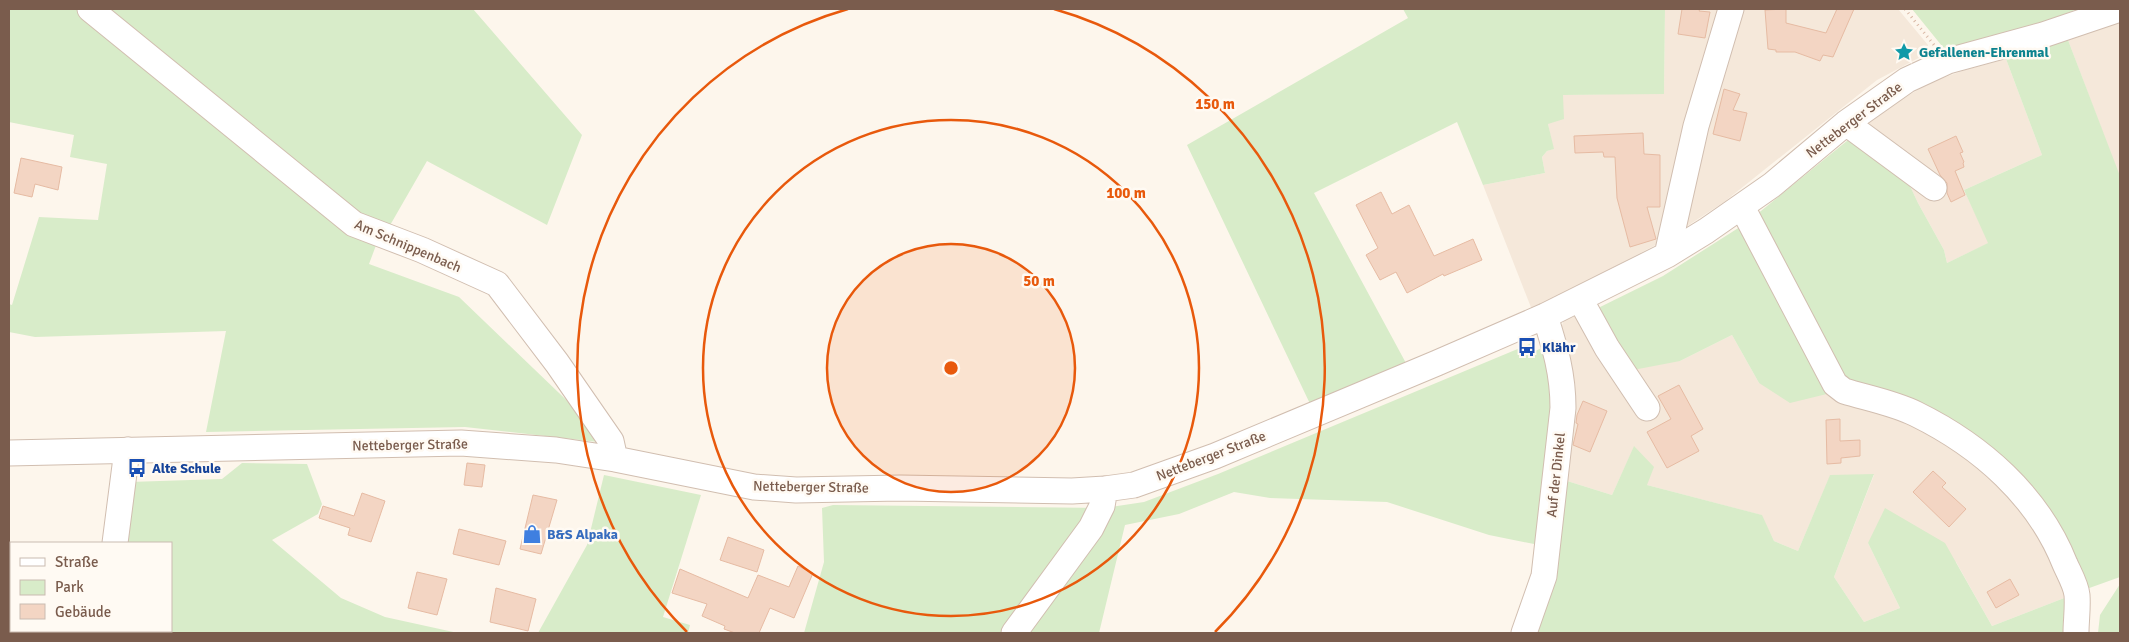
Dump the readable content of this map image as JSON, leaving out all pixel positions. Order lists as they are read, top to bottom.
{
  "streets": {
    "street": ["Netteberger Straße", "Am Schnippenbach", "Auf der Dinkel"]
  },
  "crossings": [
    ["Netteberger Straße", "Am Schnippenbach"],
    ["Netteberger Straße", "Auf der Dinkel"]
  ],
  "places": {
    "place": ["Gefallenen-Ehrenmal"],
    "bus stop": ["Klähr", "Alte Schule"],
    "shop": ["B&S Alpaka"]
  },
  "legend": ["Straße", "Park", "Gebäude"],
  "rings": ["150 m", "100 m", "50 m"]
}
